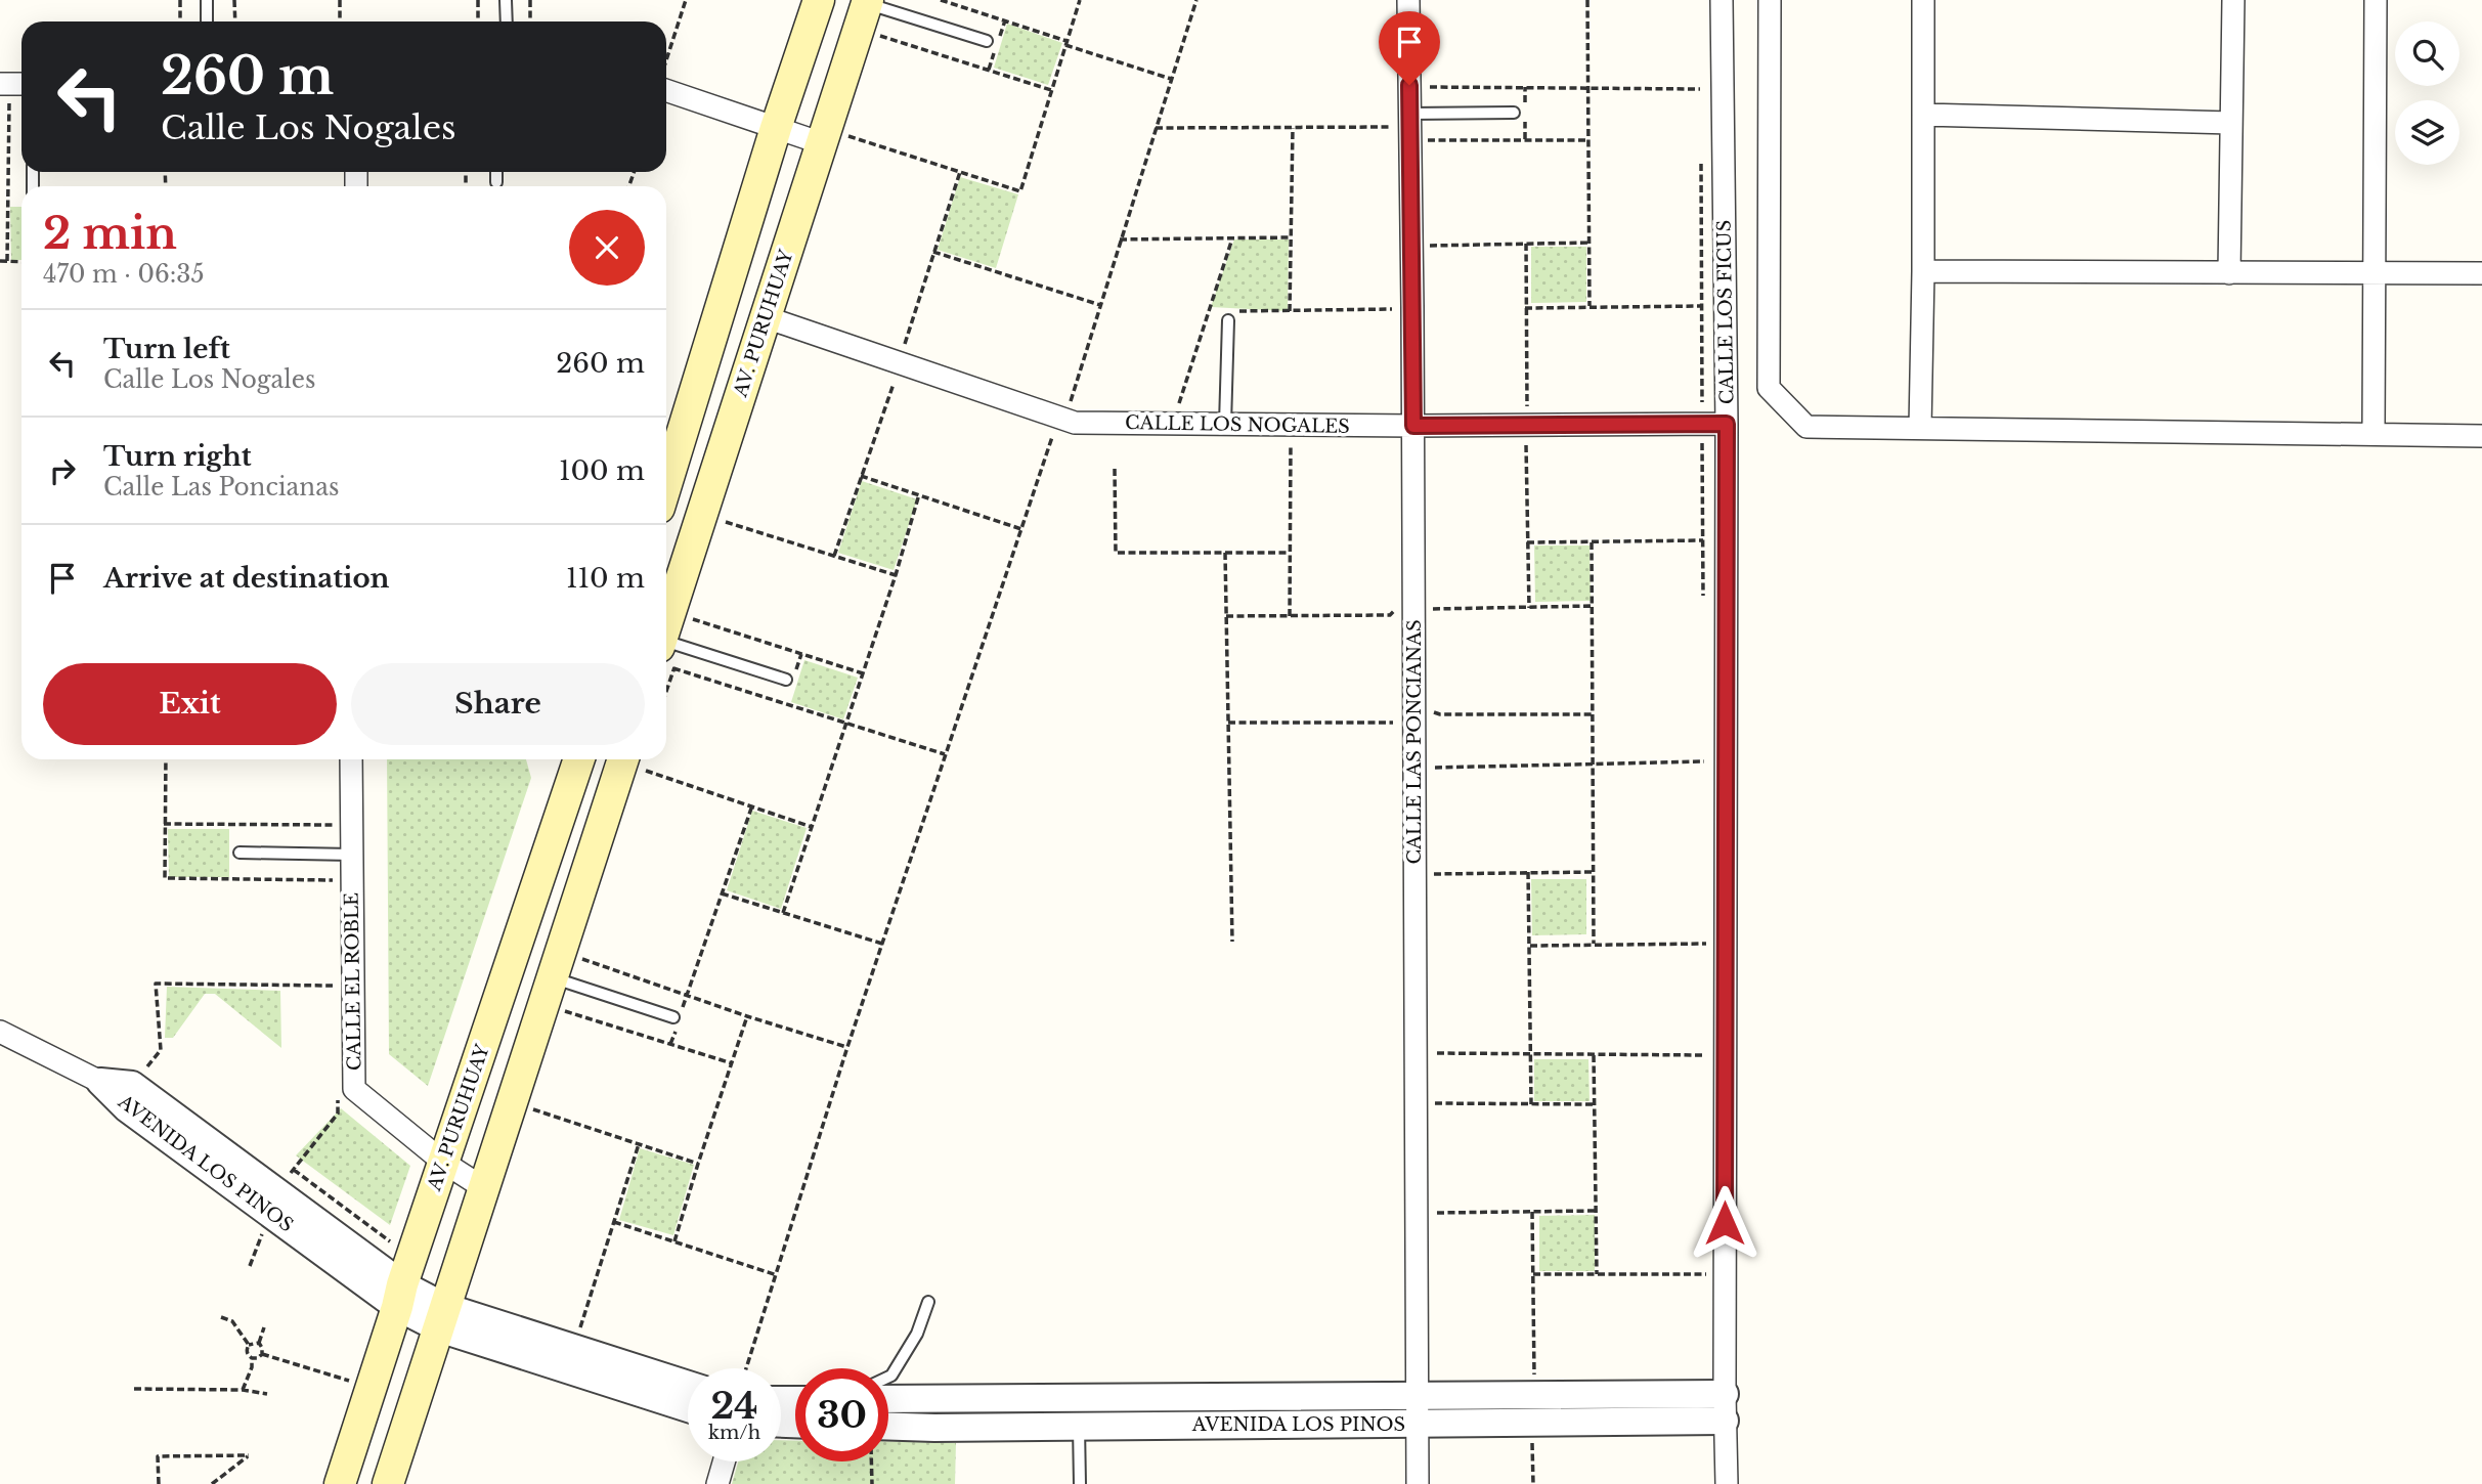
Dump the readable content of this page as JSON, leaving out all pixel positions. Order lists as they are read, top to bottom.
{
  "streets": {
    "main road": ["AV. PURUHUAY"],
    "street": [
      "CALLE LOS FICUS",
      "CALLE LOS NOGALES",
      "CALLE LAS PONCIANAS",
      "CALLE EL ROBLE",
      "AVENIDA LOS PINOS"
    ]
  },
  "crossings": [
    ["CALLE LOS FICUS", "CALLE LOS NOGALES"],
    ["CALLE LOS FICUS", "AVENIDA LOS PINOS"],
    ["AV. PURUHUAY", "CALLE LOS NOGALES"],
    ["AV. PURUHUAY", "CALLE EL ROBLE"],
    ["AV. PURUHUAY", "AVENIDA LOS PINOS"],
    ["CALLE LOS NOGALES", "CALLE LAS PONCIANAS"],
    ["CALLE LAS PONCIANAS", "AVENIDA LOS PINOS"]
  ],
  "page": {
    "turn": ["260 m", "Calle Los Nogales"],
    "heading": ["2 min", "470 m · 06:35"],
    "list": [
      {
        "name": "Turn left",
        "note": "Calle Los Nogales",
        "value": "260 m"
      },
      {
        "name": "Turn right",
        "note": "Calle Las Poncianas",
        "value": "100 m"
      },
      {
        "name": "Arrive at destination",
        "value": "110 m"
      }
    ],
    "buttons": ["Exit", "Share"],
    "speed": "24 km/h",
    "limit": "30"
  }
}
